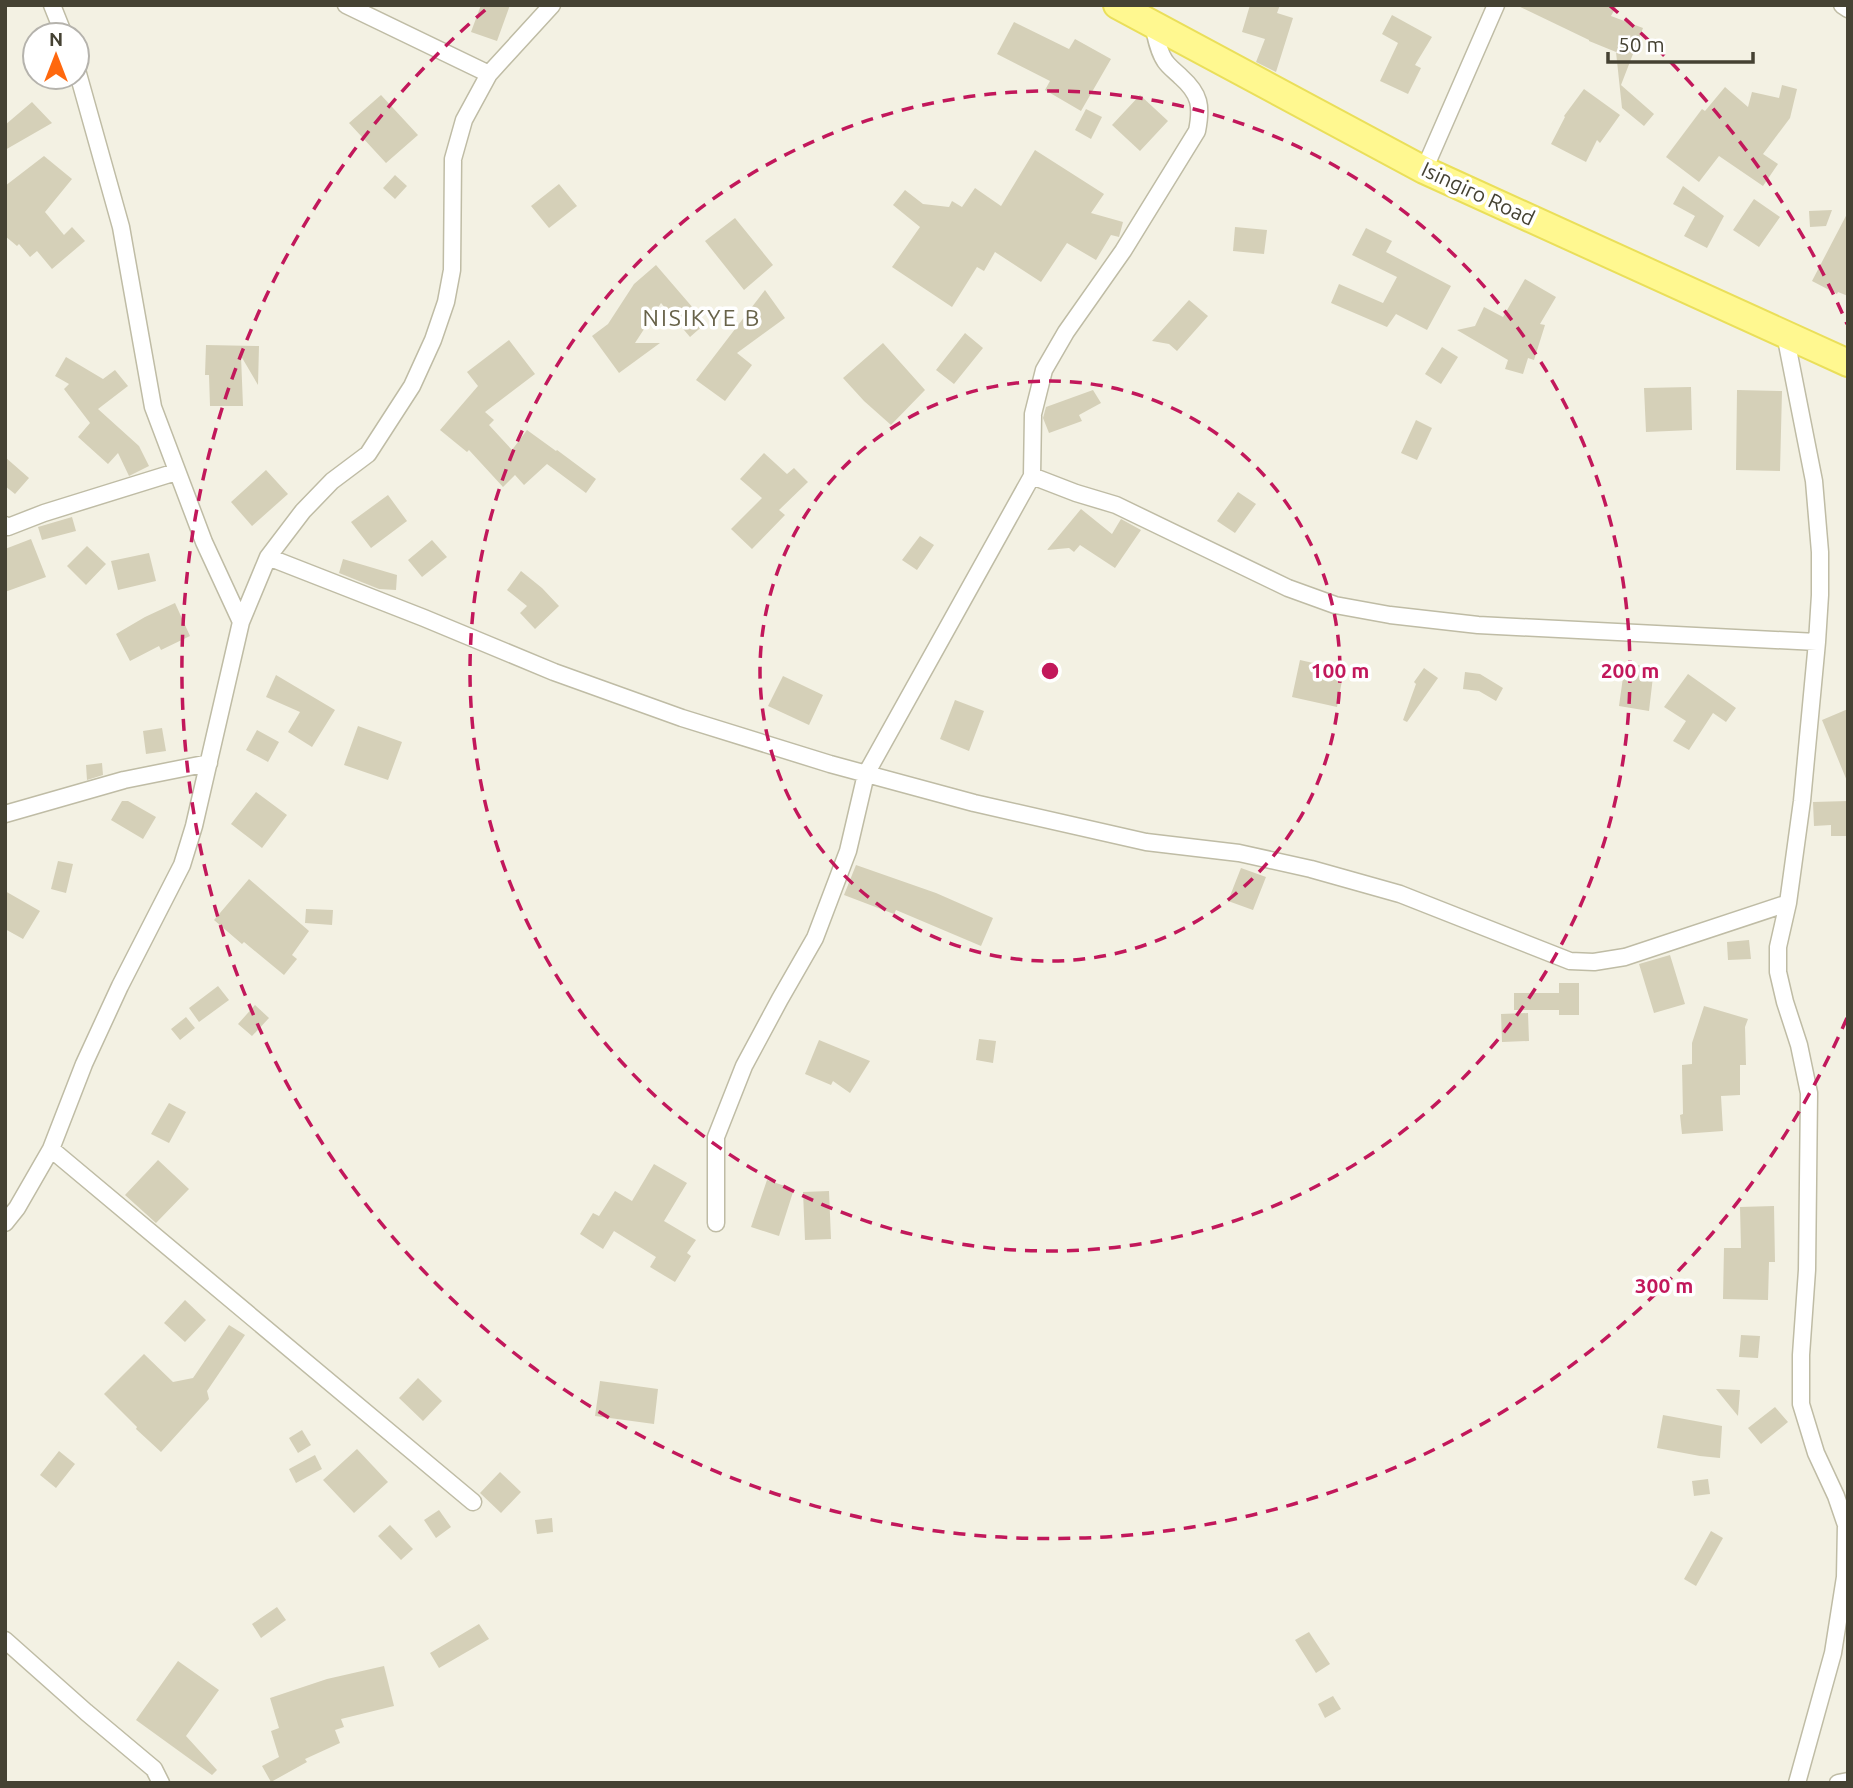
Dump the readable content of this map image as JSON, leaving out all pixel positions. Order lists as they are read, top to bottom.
{
  "streets": {
    "main road": ["Isingiro Road"]
  },
  "districts": ["NISIKYE B"],
  "scale_bar": "50 m",
  "north": "top",
  "rings": ["100 m", "200 m", "300 m"]
}
